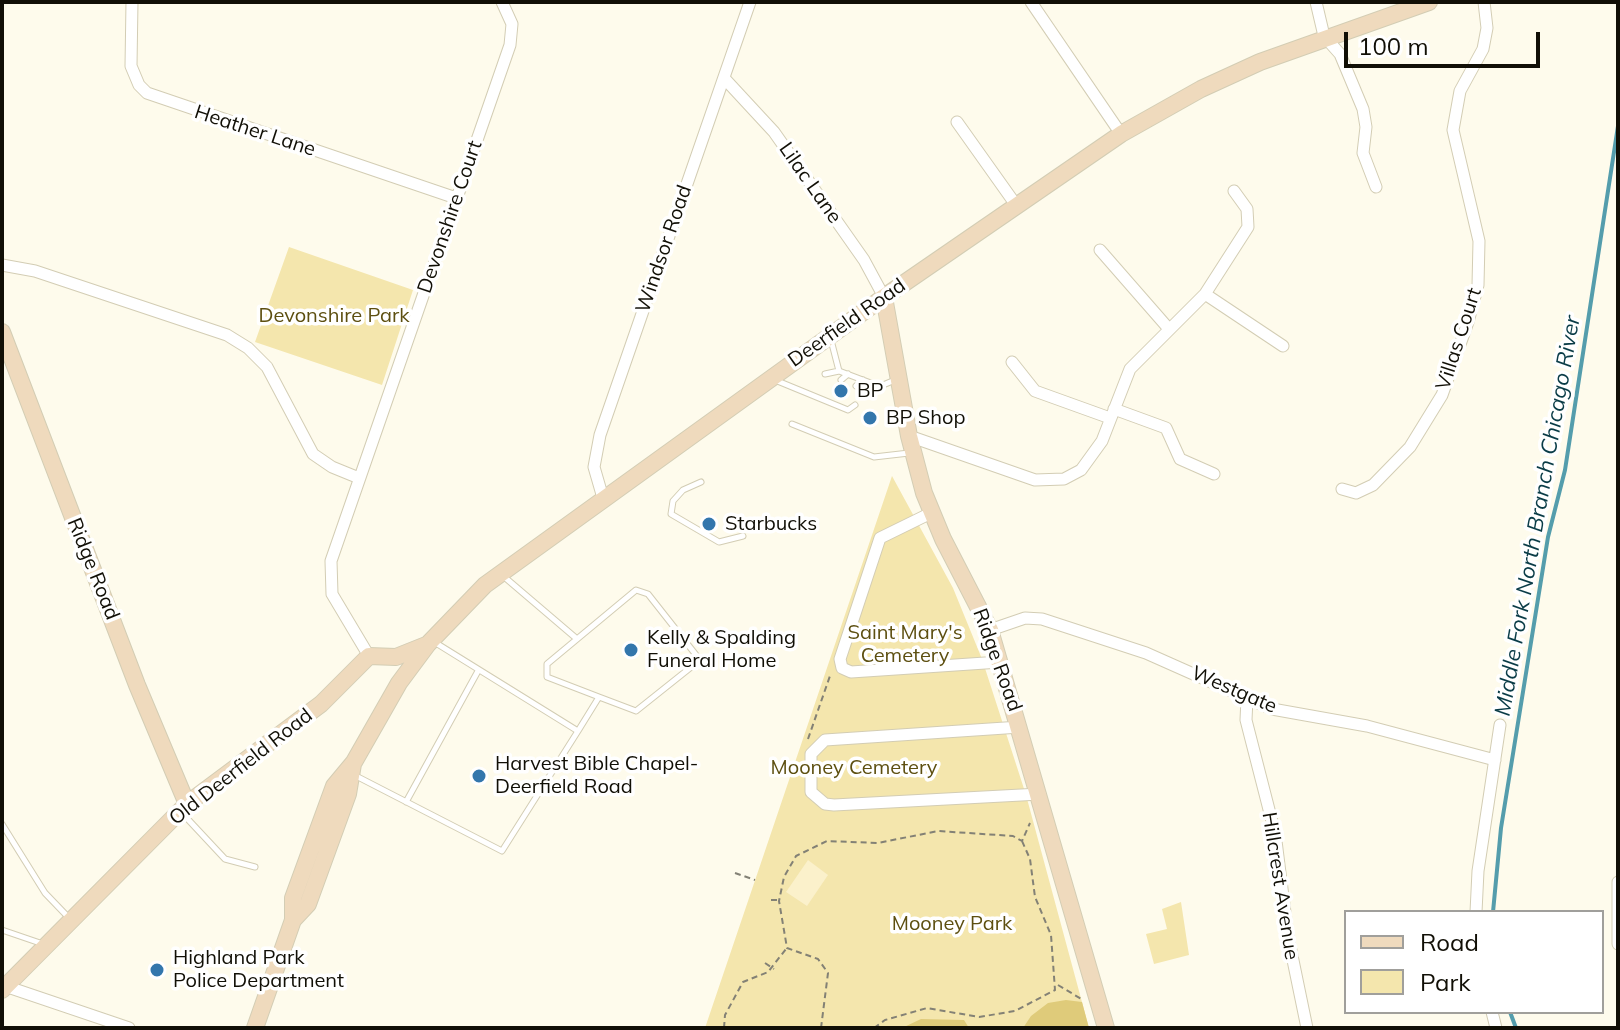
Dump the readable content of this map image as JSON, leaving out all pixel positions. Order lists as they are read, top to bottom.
{
  "streets": {
    "street": [
      "Heather Lane",
      "Lilac Lane",
      "Devonshire Court",
      "Windsor Road",
      "Deerfield Road",
      "Villas Court",
      "Ridge Road",
      "Westgate",
      "Old Deerfield Road",
      "Hillcrest Avenue"
    ]
  },
  "crossings": [
    ["Heather Lane", "Devonshire Court"],
    ["Lilac Lane", "Windsor Road"],
    ["Lilac Lane", "Deerfield Road"],
    ["Lilac Lane", "Ridge Road"],
    ["Devonshire Court", "Old Deerfield Road"],
    ["Windsor Road", "Deerfield Road"],
    ["Deerfield Road", "Ridge Road"],
    ["Ridge Road", "Westgate"],
    ["Ridge Road", "Old Deerfield Road"],
    ["Westgate", "Hillcrest Avenue"]
  ],
  "water": ["Middle Fork North Branch Chicago River"],
  "parks": [
    "Devonshire Park",
    "Saint Mary's Cemetery",
    "Mooney Cemetery",
    "Mooney Park"
  ],
  "places": [
    "BP",
    "BP Shop",
    "Starbucks",
    "Kelly & Spalding Funeral Home",
    "Harvest Bible Chapel- Deerfield Road",
    "Highland Park Police Department"
  ],
  "legend": ["Road", "Park"],
  "scale_bar": "100 m"
}
